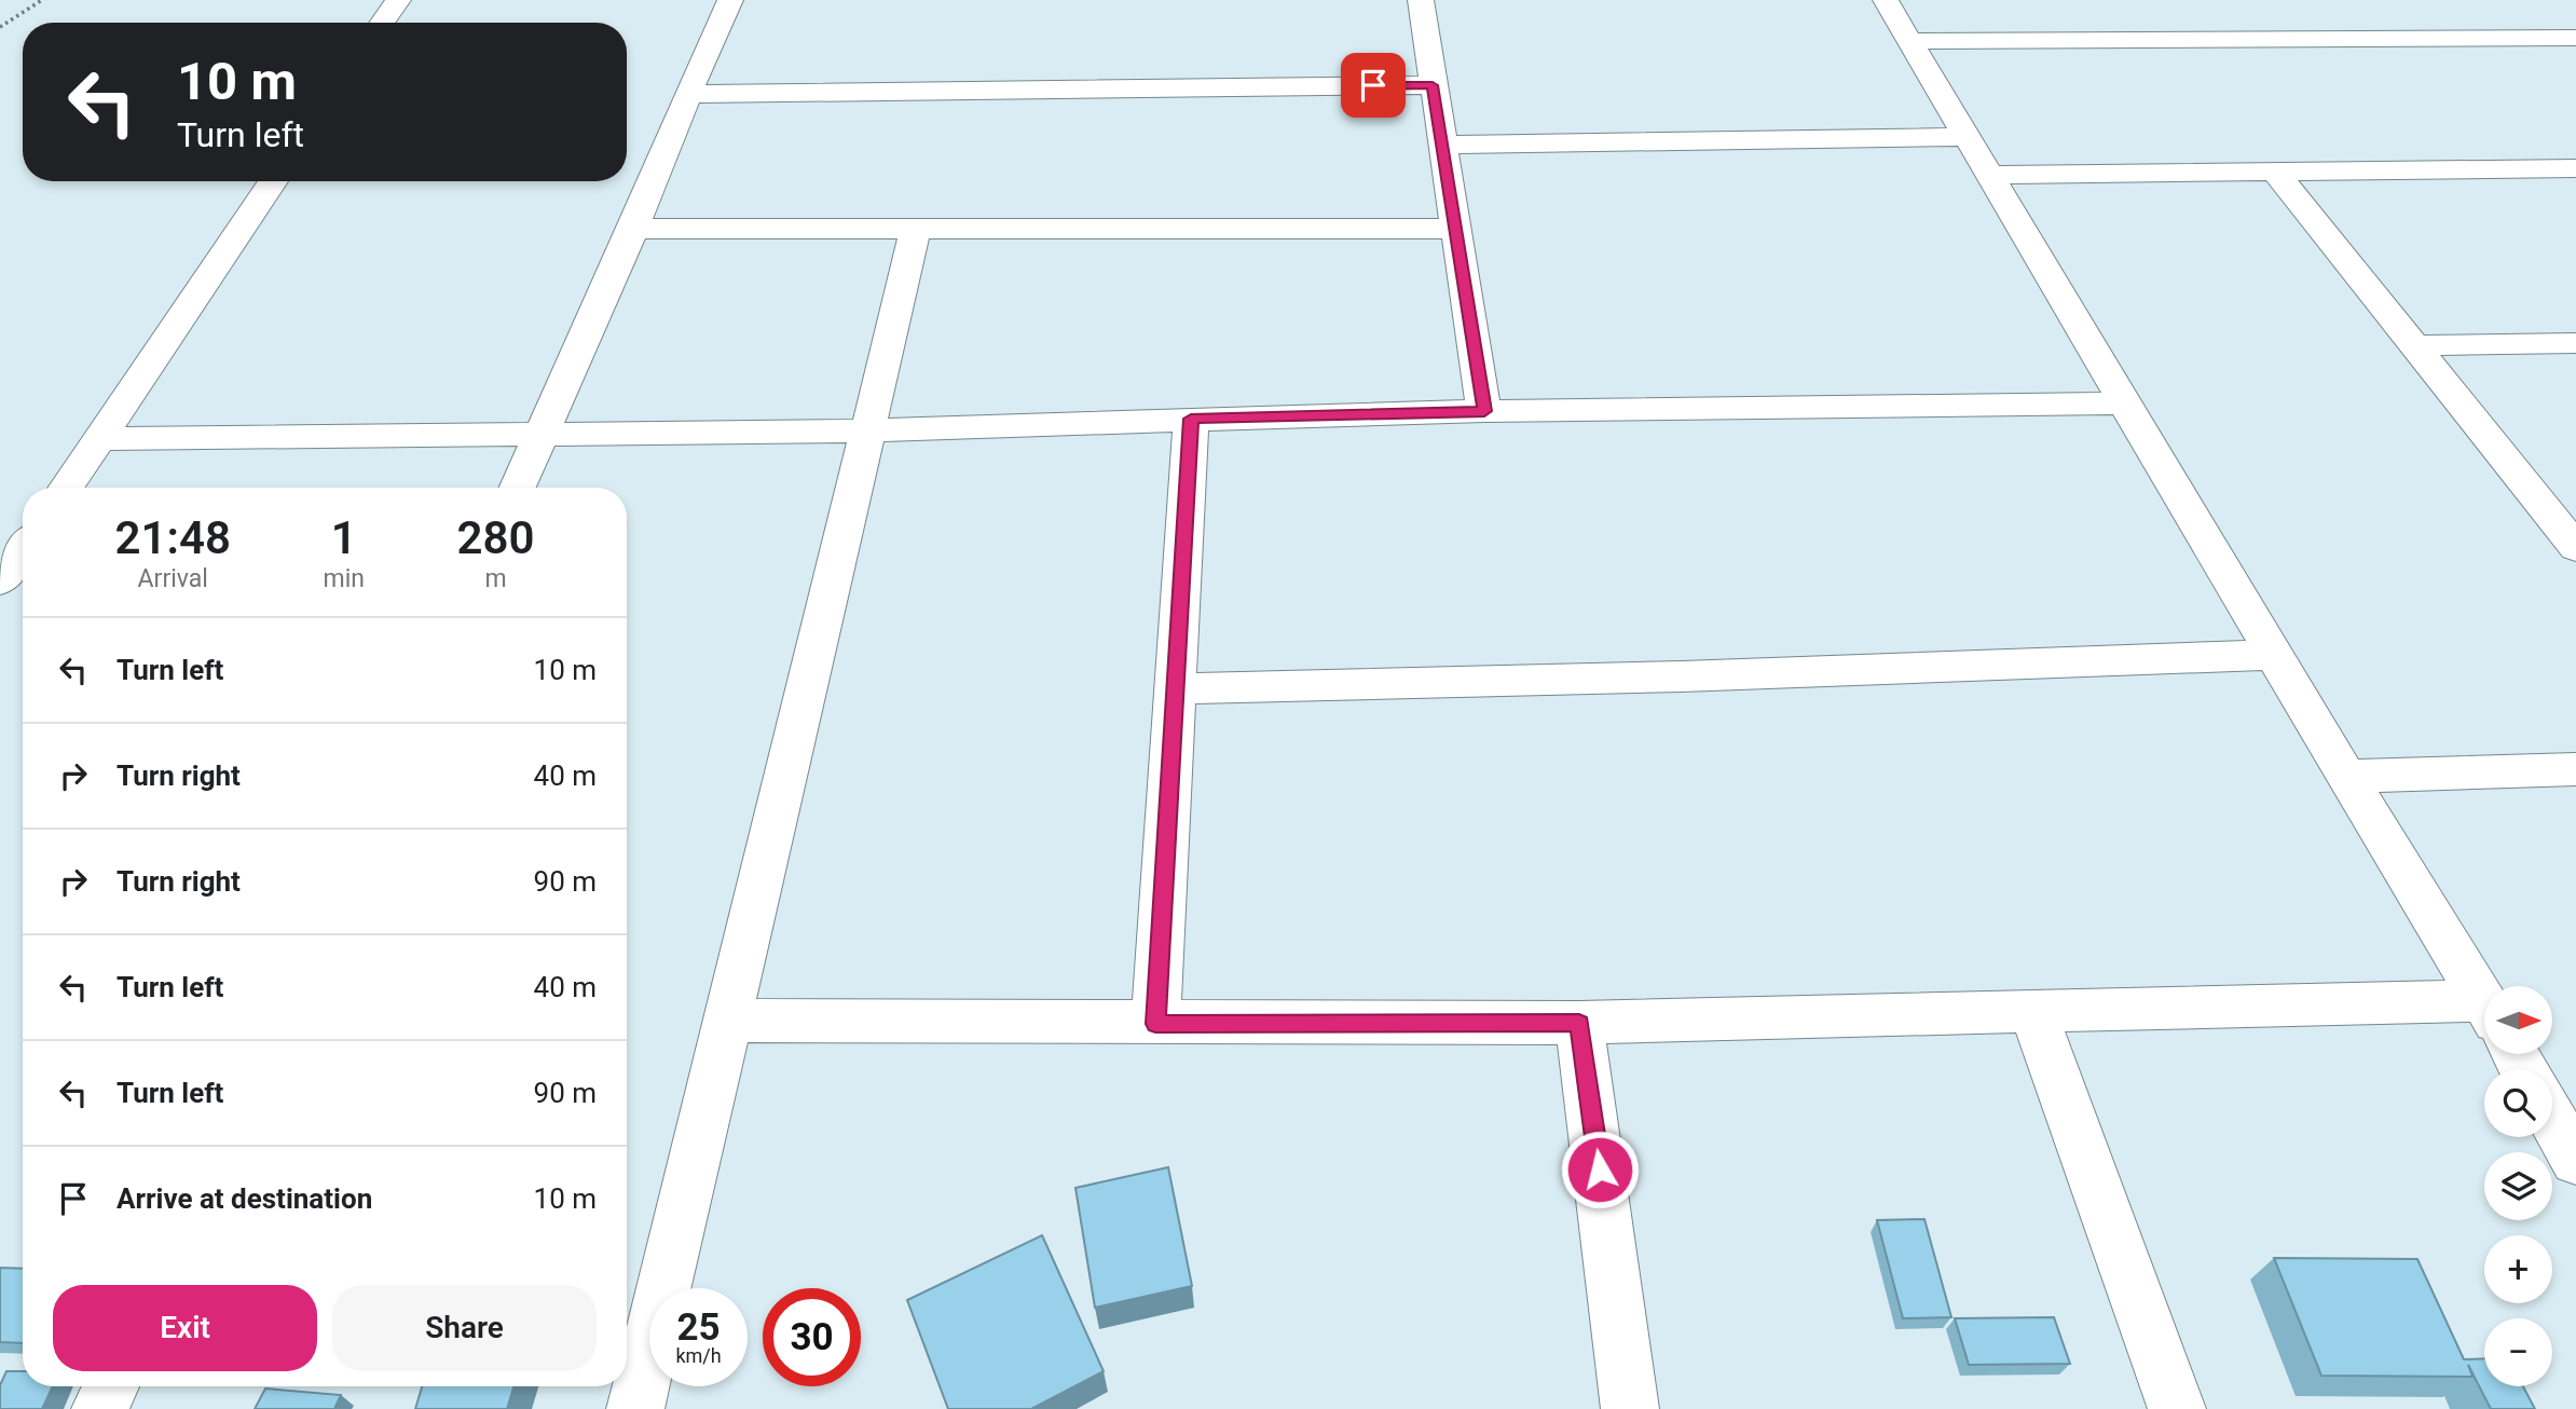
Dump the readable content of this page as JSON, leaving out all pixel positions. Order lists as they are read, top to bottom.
{
  "north": "right",
  "page": {
    "turn": ["10 m", "Turn left"],
    "eta": [
      "21:48",
      "Arrival",
      "1",
      "min",
      "280",
      "m"
    ],
    "list": [
      {
        "name": "Turn left",
        "value": "10 m"
      },
      {
        "name": "Turn right",
        "value": "40 m"
      },
      {
        "name": "Turn right",
        "value": "90 m"
      },
      {
        "name": "Turn left",
        "value": "40 m"
      },
      {
        "name": "Turn left",
        "value": "90 m"
      },
      {
        "name": "Arrive at destination",
        "value": "10 m"
      }
    ],
    "map_buttons": ["+", "−"],
    "buttons": ["Exit", "Share"],
    "speed": "25 km/h",
    "limit": "30"
  }
}
